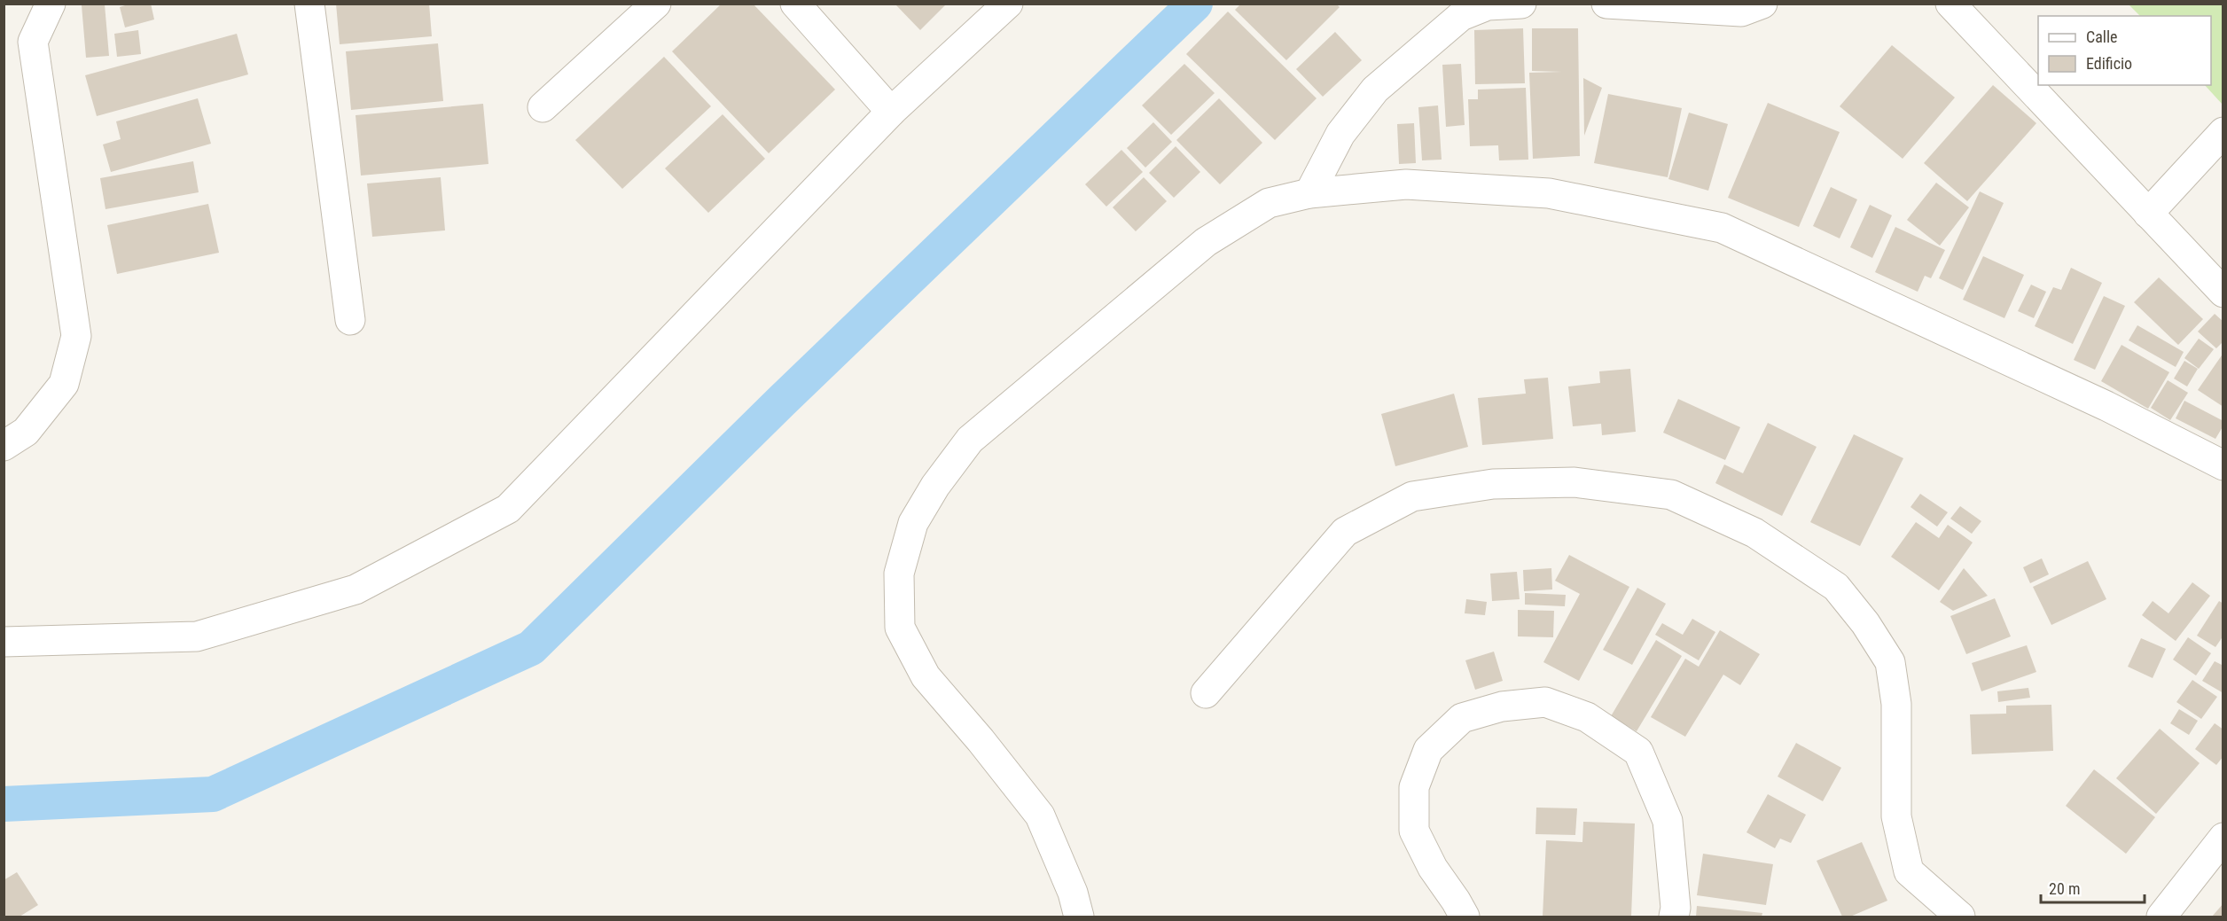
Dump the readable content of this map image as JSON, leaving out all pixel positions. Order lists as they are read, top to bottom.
{
  "legend": ["Calle", "Edificio"],
  "scale_bar": "20 m"
}
